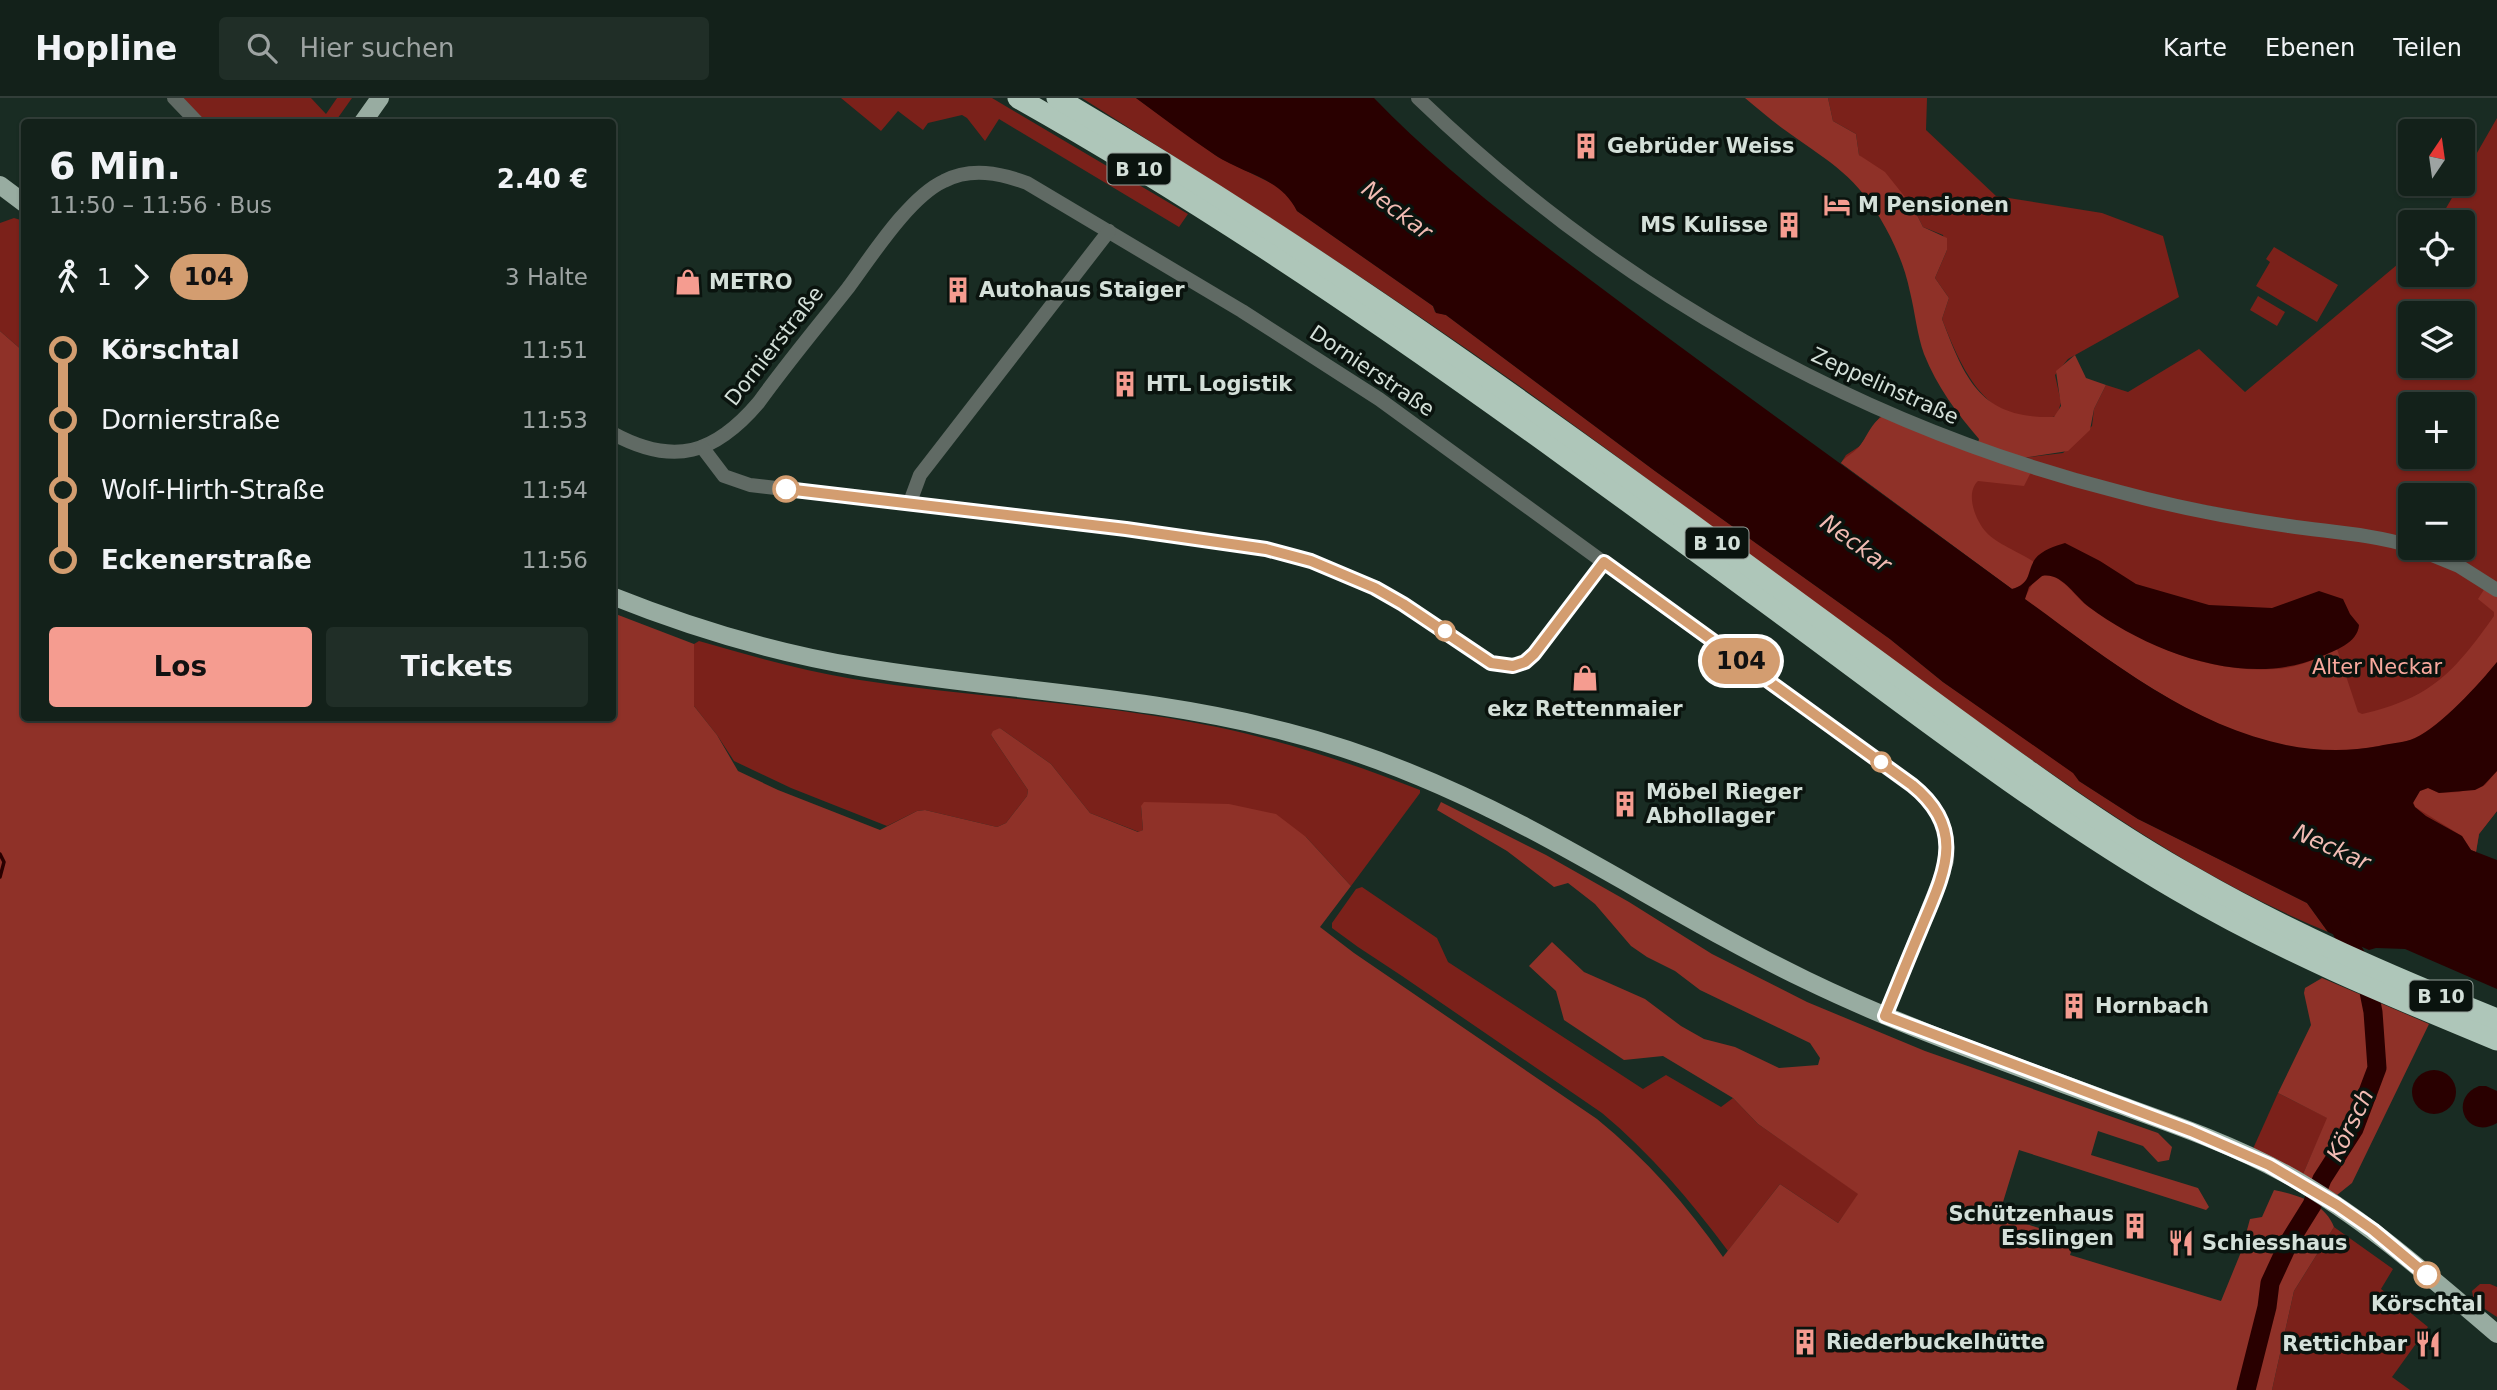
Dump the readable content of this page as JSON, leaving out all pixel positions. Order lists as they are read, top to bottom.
{
  "streets": {
    "highway": ["B 10"],
    "street": ["Dornierstraße", "Zeppelinstraße"]
  },
  "water": ["Neckar", "Körsch"],
  "parks": ["Alter Neckar"],
  "places": {
    "building": [
      "Gebrüder Weiss",
      "MS Kulisse",
      "Autohaus Staiger",
      "HTL Logistik",
      "Möbel Rieger Abhollager",
      "Hornbach",
      "Schützenhaus Esslingen",
      "Riederbuckelhütte"
    ],
    "hotel": ["M Pensionen"],
    "shop": ["METRO", "ekz Rettenmaier"],
    "restaurant": ["Schiesshaus", "Rettichbar"],
    "other": ["Körschtal"]
  },
  "lines": ["bus line 104"],
  "north": "top",
  "page": {
    "header": "Hopline",
    "search": "Hier suchen",
    "nav": ["Karte", "Ebenen", "Teilen"],
    "on_map": "104",
    "map_buttons": ["+", "−"],
    "heading": ["6 Min.", "11:50 – 11:56 · Bus", "2.40 €"],
    "legs": ["1", "104", "3 Halte"],
    "list": [
      {
        "name": "Körschtal",
        "value": "11:51"
      },
      {
        "name": "Dornierstraße",
        "value": "11:53"
      },
      {
        "name": "Wolf-Hirth-Straße",
        "value": "11:54"
      },
      {
        "name": "Eckenerstraße",
        "value": "11:56"
      }
    ],
    "buttons": ["Los", "Tickets"]
  }
}
